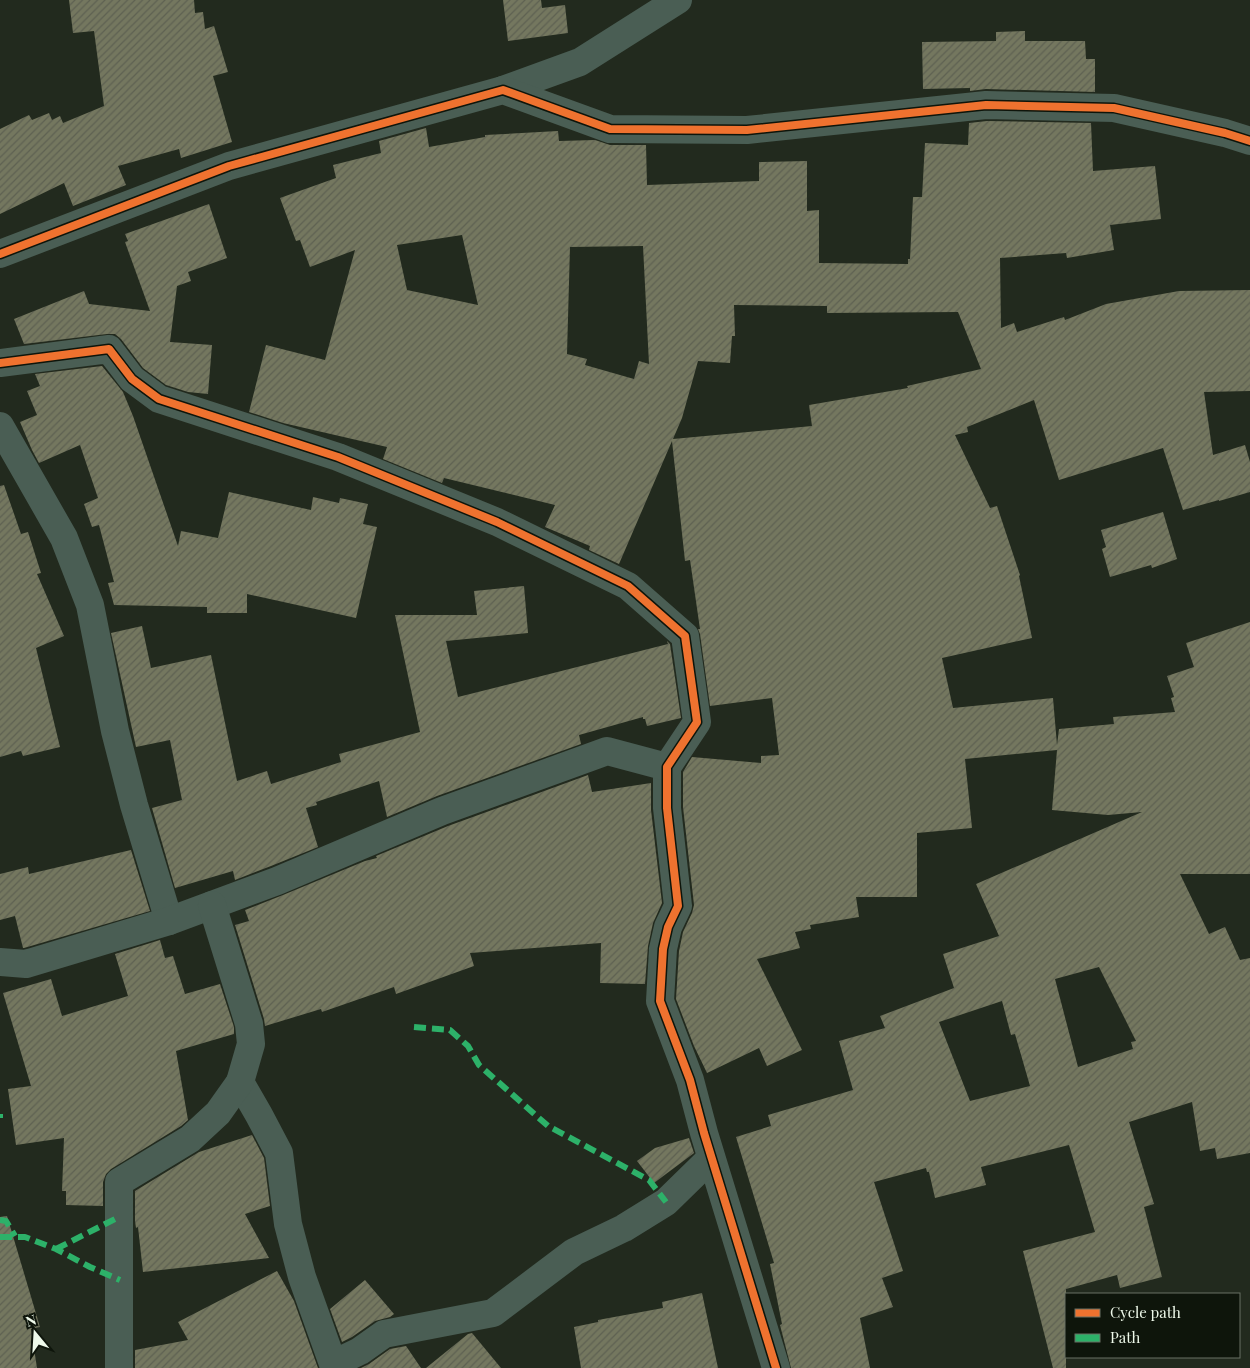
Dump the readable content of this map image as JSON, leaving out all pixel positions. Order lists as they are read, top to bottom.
{
  "legend": ["Cycle path", "Path"],
  "north": "top"
}
